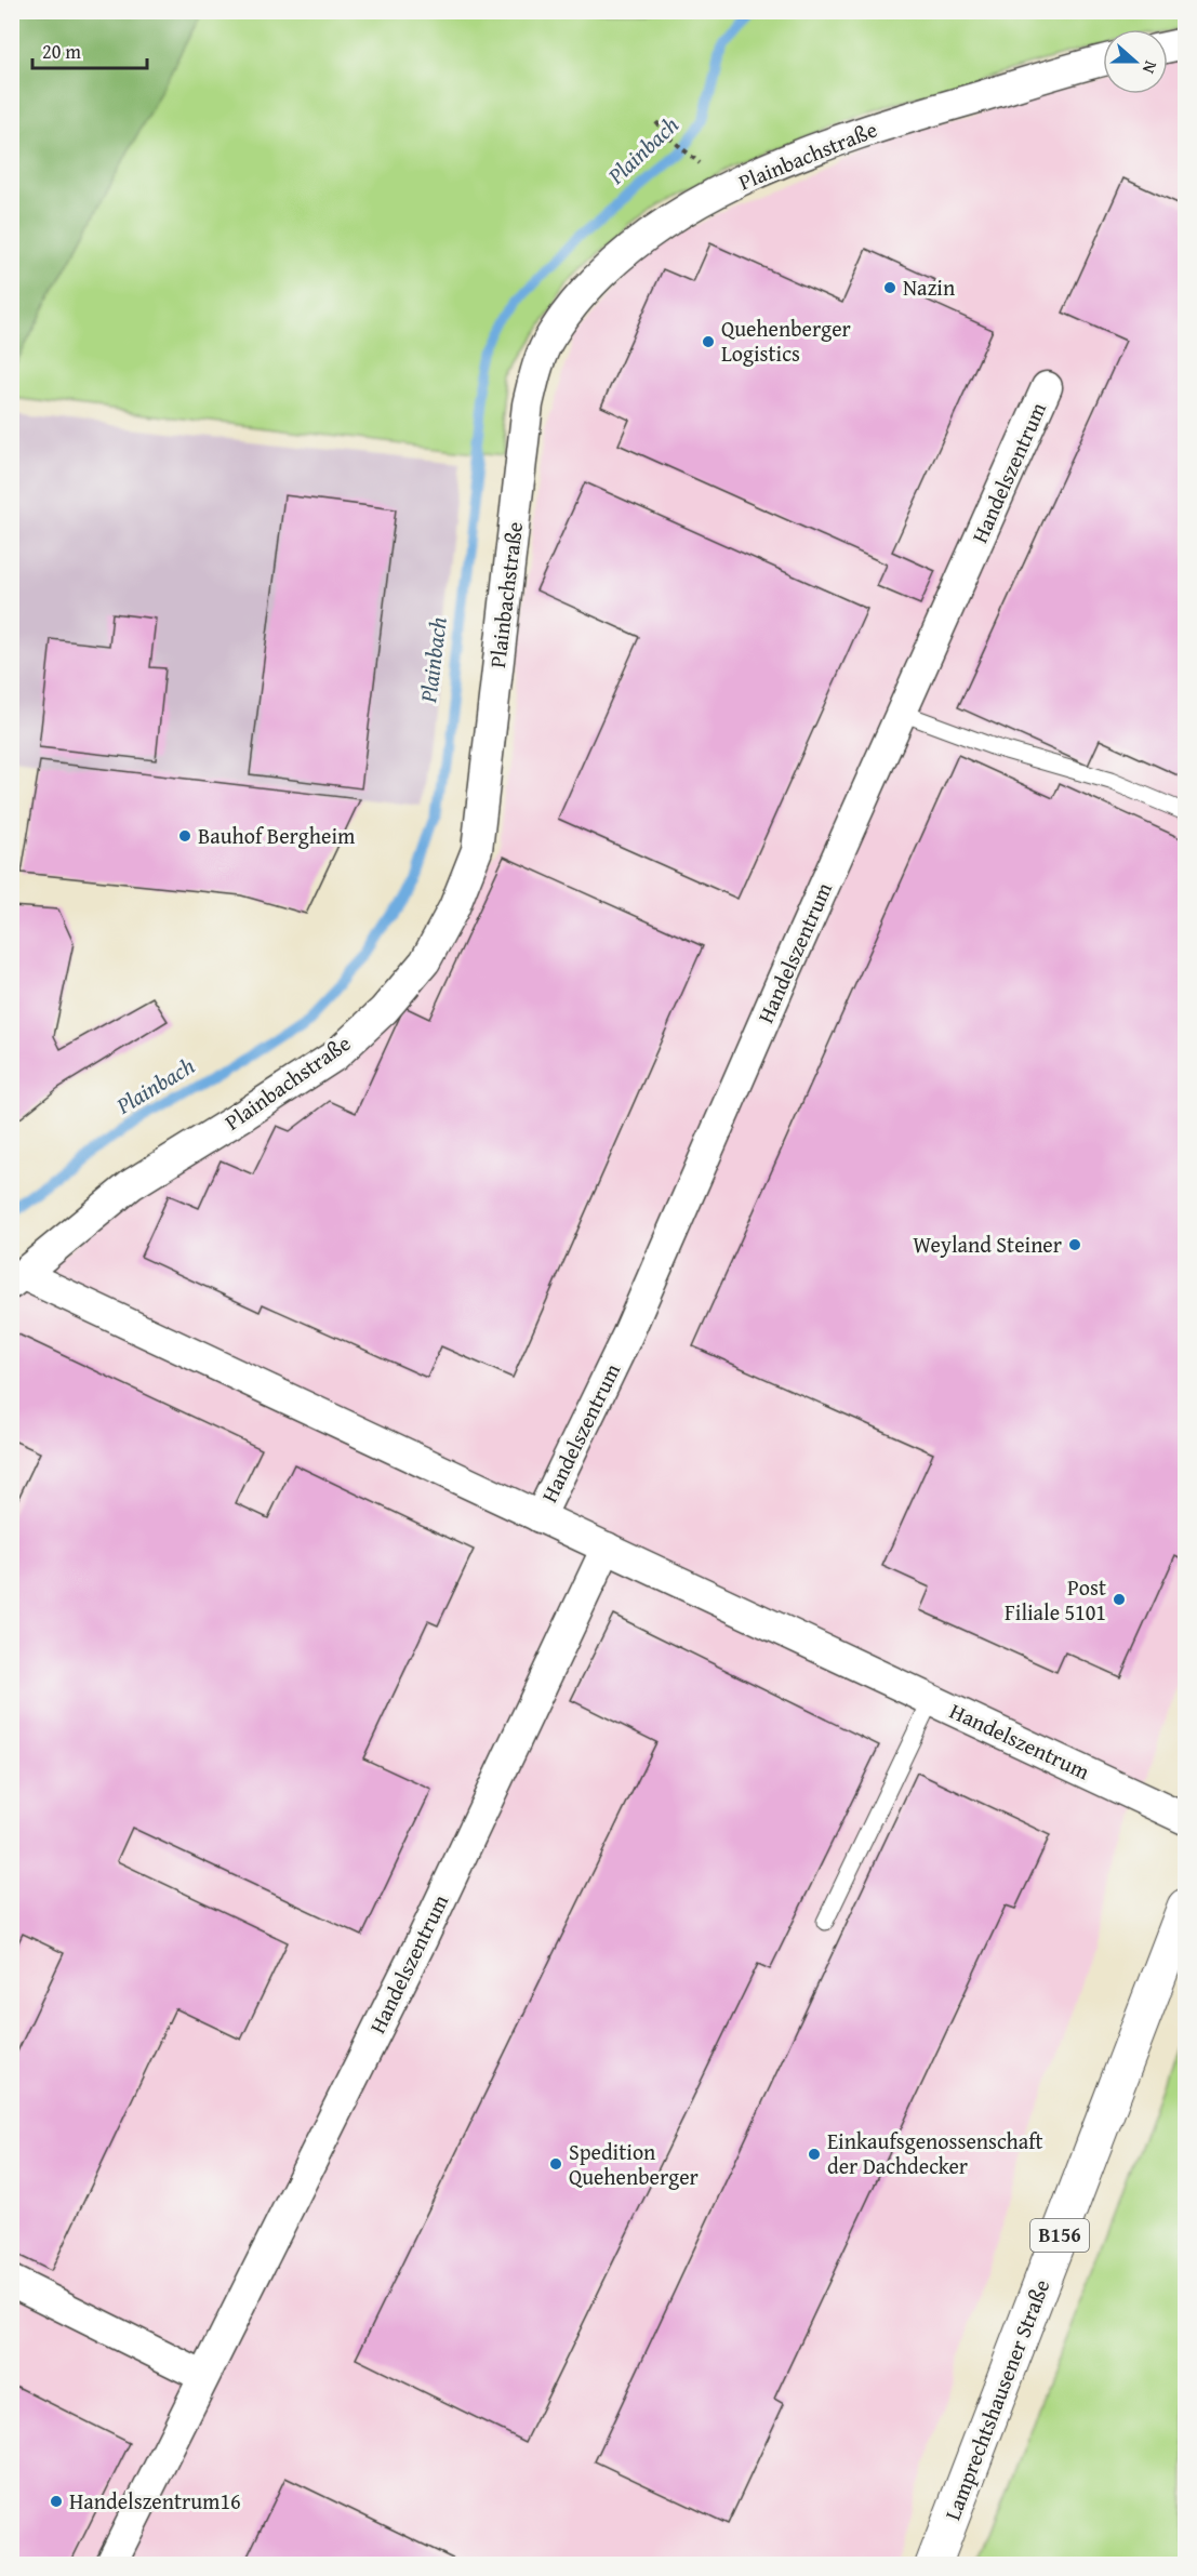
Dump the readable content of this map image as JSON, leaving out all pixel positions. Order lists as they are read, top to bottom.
{
  "streets": {
    "main road": ["B156", "Lamprechtshausener Straße"],
    "street": ["Plainbachstraße", "Handelszentrum"]
  },
  "crossings": [
    ["Plainbachstraße", "Handelszentrum"]
  ],
  "water": ["Plainbach"],
  "places": [
    "Nazin",
    "Quehenberger Logistics",
    "Bauhof Bergheim",
    "Weyland Steiner",
    "Post Filiale 5101",
    "Einkaufsgenossenschaft der Dachdecker",
    "Spedition Quehenberger",
    "Handelszentrum16"
  ],
  "scale_bar": "20 m",
  "north": "right"
}
